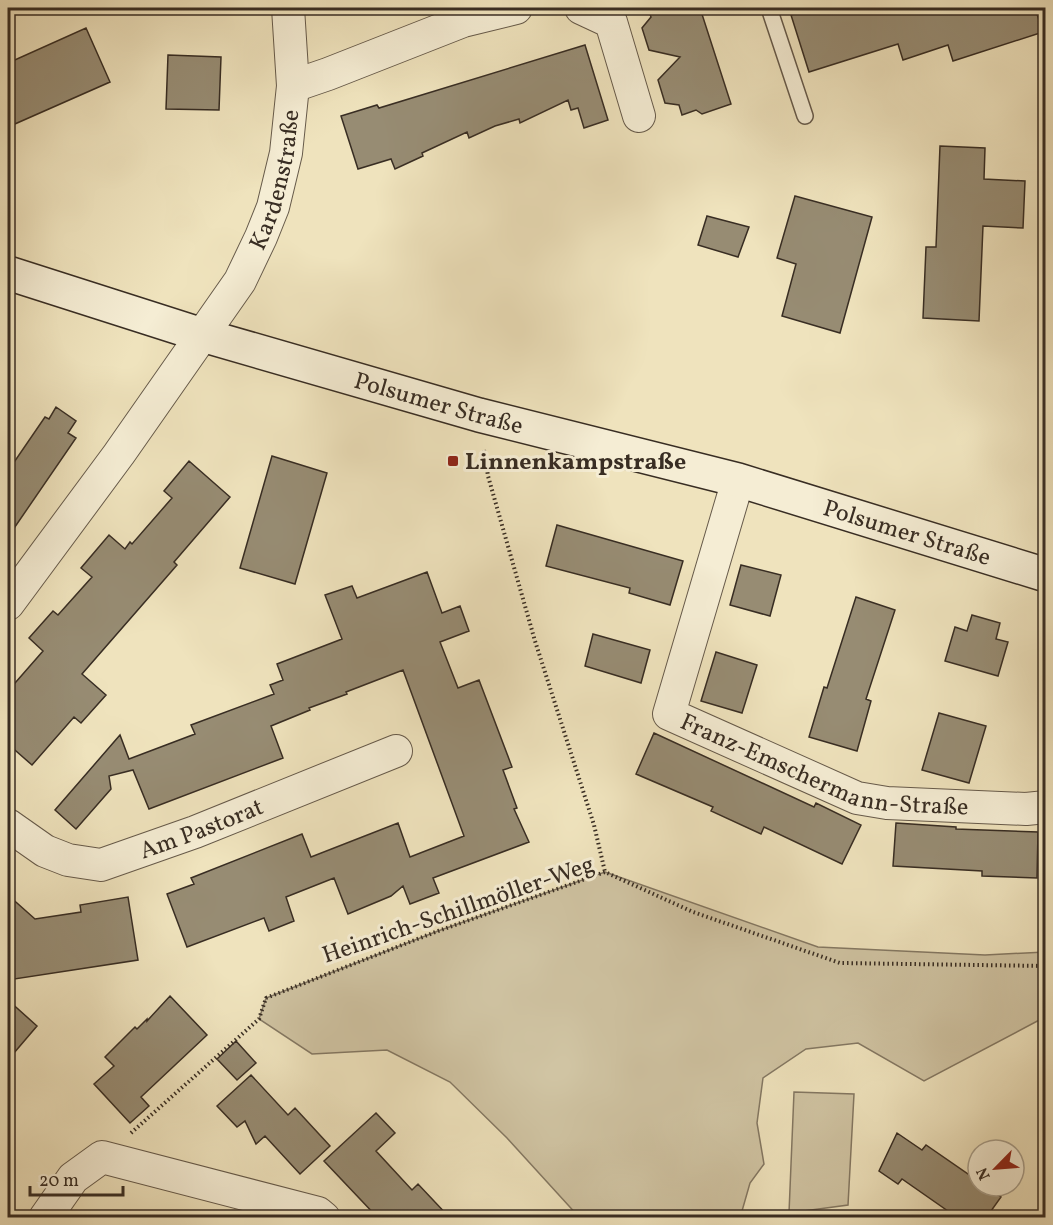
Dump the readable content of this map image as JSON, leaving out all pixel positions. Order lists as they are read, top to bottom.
{
  "streets": {
    "main road": ["Polsumer Straße"],
    "street": ["Kardenstraße", "Franz-Emschermann-Straße", "Am Pastorat"],
    "path": ["Heinrich-Schillmöller-Weg"]
  },
  "crossings": [
    ["Kardenstraße", "Polsumer Straße"],
    ["Polsumer Straße", "Franz-Emschermann-Straße"]
  ],
  "places": {
    "transit": ["Linnenkampstraße"]
  },
  "scale_bar": "20 m",
  "north": "bottom left"
}
